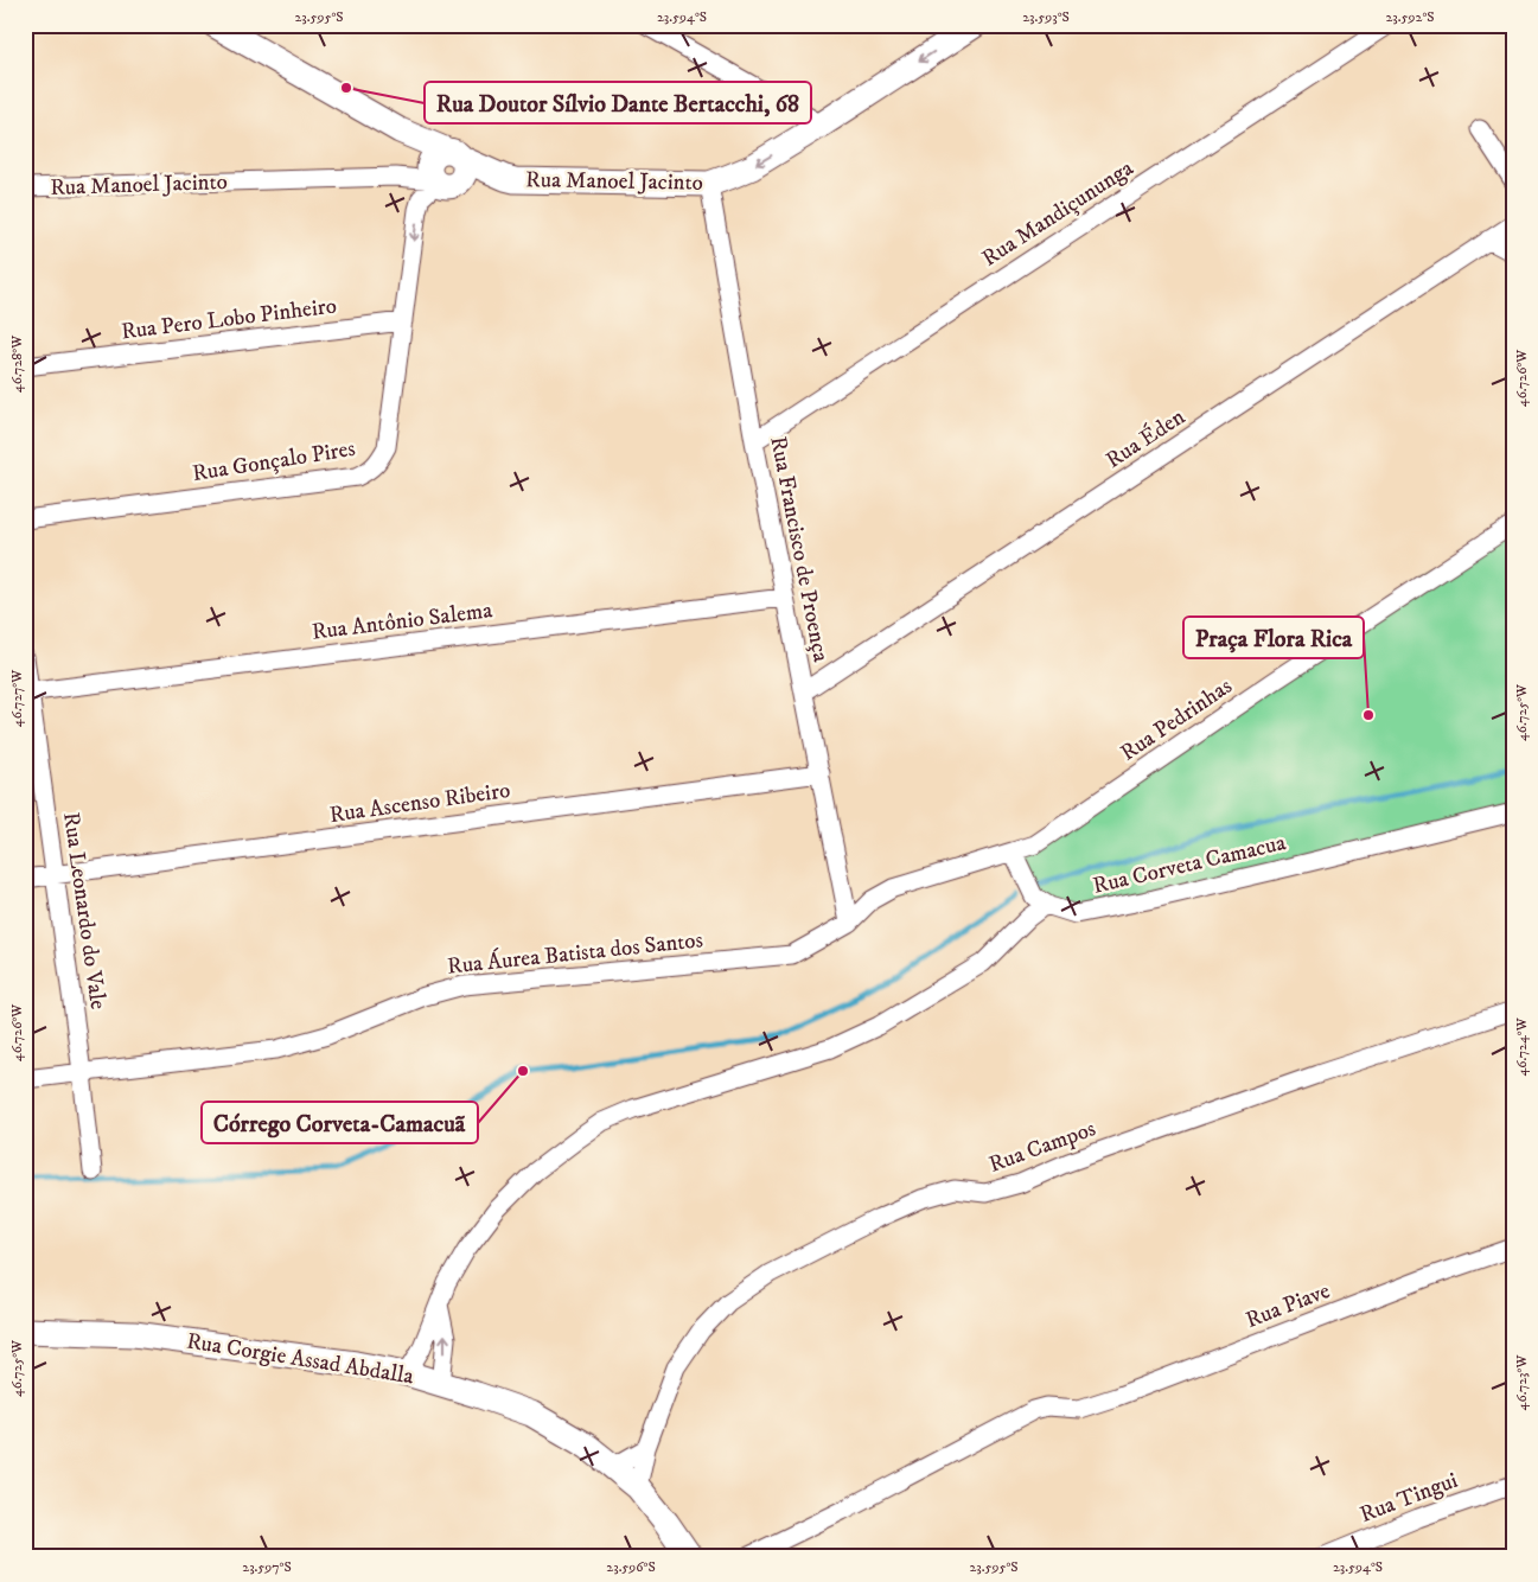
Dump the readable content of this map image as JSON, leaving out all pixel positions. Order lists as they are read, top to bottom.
{
  "streets": {
    "street": [
      "Rua Manoel Jacinto",
      "Rua Mandiçununga",
      "Rua Pero Lobo Pinheiro",
      "Rua Éden",
      "Rua Gonçalo Pires",
      "Rua Francisco de Proença",
      "Rua Antônio Salema",
      "Rua Pedrinhas",
      "Rua Ascenso Ribeiro",
      "Rua Corveta Camacua",
      "Rua Leonardo do Vale",
      "Rua Áurea Batista dos Santos",
      "Rua Campos",
      "Rua Piave",
      "Rua Corgie Assad Abdalla",
      "Rua Tingui"
    ]
  },
  "crossings": [
    ["Rua Manoel Jacinto", "Rua Gonçalo Pires"],
    ["Rua Manoel Jacinto", "Rua Francisco de Proença"],
    ["Rua Mandiçununga", "Rua Francisco de Proença"],
    ["Rua Pero Lobo Pinheiro", "Rua Gonçalo Pires"],
    ["Rua Éden", "Rua Francisco de Proença"],
    ["Rua Francisco de Proença", "Rua Antônio Salema"],
    ["Rua Francisco de Proença", "Rua Ascenso Ribeiro"],
    ["Rua Francisco de Proença", "Rua Áurea Batista dos Santos"],
    ["Rua Antônio Salema", "Rua Leonardo do Vale"],
    ["Rua Ascenso Ribeiro", "Rua Leonardo do Vale"],
    ["Rua Leonardo do Vale", "Rua Áurea Batista dos Santos"],
    ["Rua Campos", "Rua Corgie Assad Abdalla"]
  ],
  "places": ["Rua Doutor Sílvio Dante Bertacchi, 68", "Praça Flora Rica", "Córrego Corveta-Camacuã"],
  "coordinates": [
    "23.595°S",
    "23.594°S",
    "23.593°S",
    "23.592°S",
    "46.728°W",
    "46.726°W",
    "46.727°W",
    "46.725°W",
    "46.724°W",
    "46.723°W",
    "23.597°S",
    "23.596°S"
  ]
}
